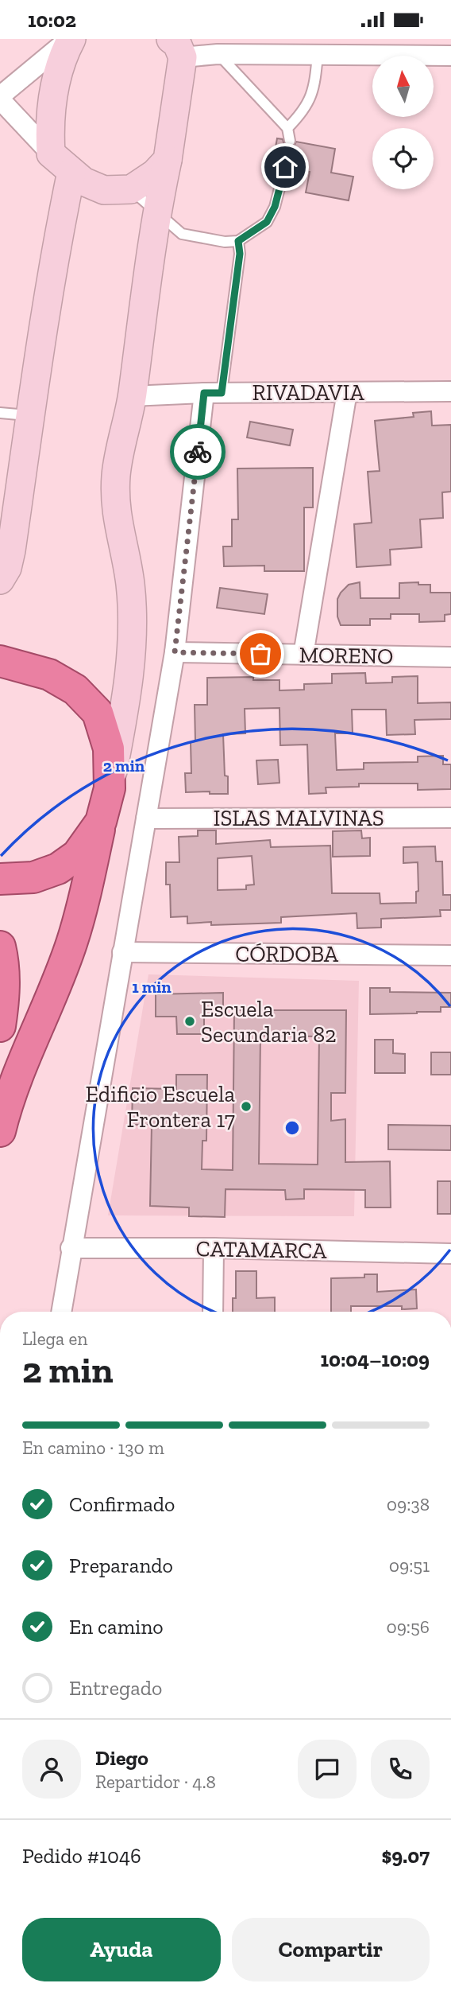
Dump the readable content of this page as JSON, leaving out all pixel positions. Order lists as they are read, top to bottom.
{
  "streets": {
    "street": [
      "RIVADAVIA",
      "MORENO",
      "ISLAS MALVINAS",
      "CÓRDOBA",
      "CATAMARCA"
    ]
  },
  "places": ["Escuela Secundaria 82", "Edificio Escuela Frontera 17"],
  "north": "top",
  "page": {
    "status": "10:02",
    "heading": ["2 min", "Llega en", "10:04–10:09"],
    "panel": [
      "Diego",
      "Repartidor · 4.8",
      "Pedido #1046",
      "$9.07"
    ],
    "bar": "En camino · 130 m",
    "list": [
      ["Confirmado", "09:38"],
      ["Preparando", "09:51"],
      ["En camino", "09:56"],
      "Entregado"
    ],
    "buttons": ["Ayuda", "Compartir"]
  },
  "rings": ["2 min", "1 min"]
}
